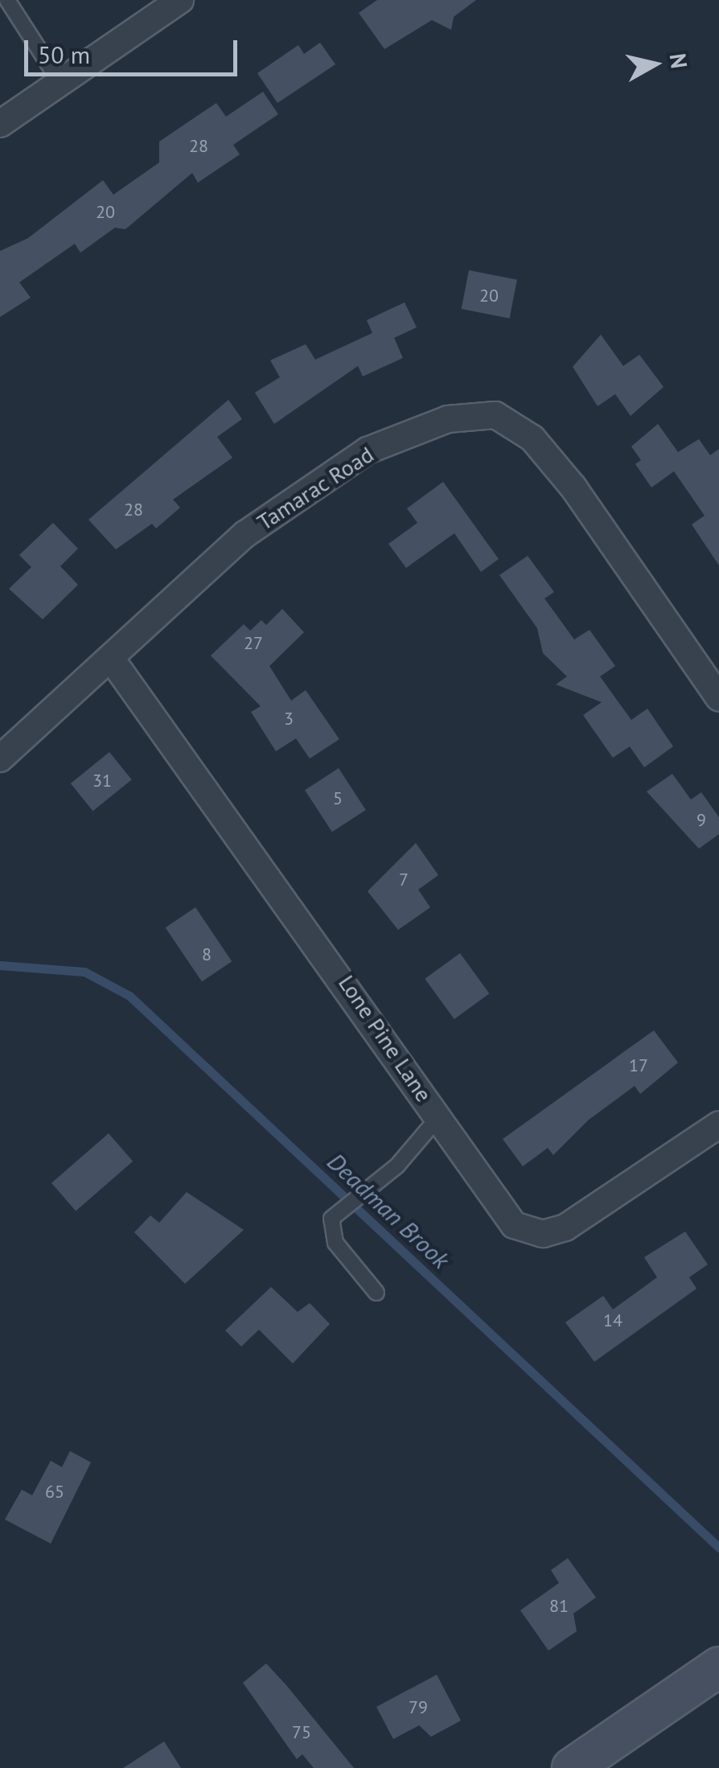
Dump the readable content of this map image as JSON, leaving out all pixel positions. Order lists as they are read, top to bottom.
{
  "streets": {
    "street": ["Tamarac Road", "Lone Pine Lane"]
  },
  "crossings": [
    ["Tamarac Road", "Lone Pine Lane"]
  ],
  "water": ["Deadman Brook"],
  "house_numbers": [
    "28",
    "20",
    "20",
    "28",
    "27",
    "3",
    "31",
    "5",
    "9",
    "7",
    "8",
    "17",
    "14",
    "65",
    "81",
    "79",
    "75"
  ],
  "scale_bar": "50 m",
  "north": "right"
}
